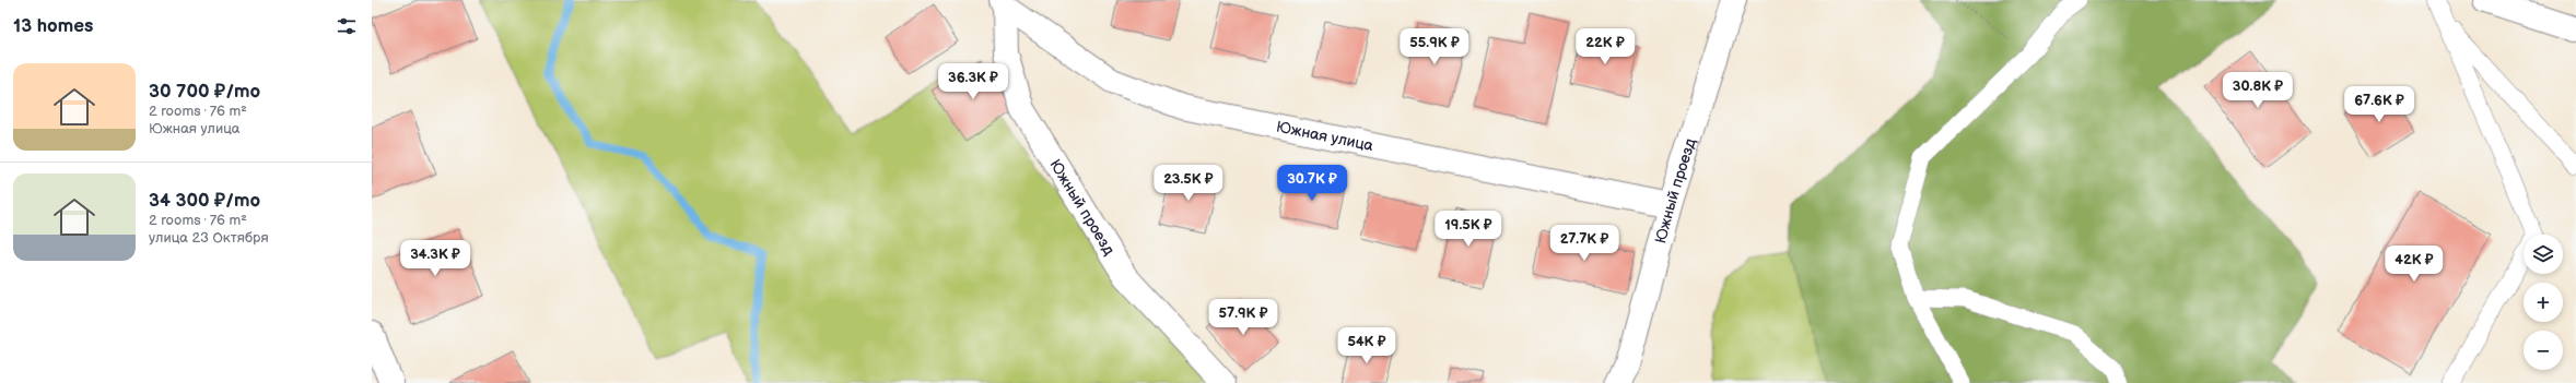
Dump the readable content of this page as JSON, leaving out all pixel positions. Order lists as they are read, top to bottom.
{
  "streets": {
    "street": ["Южная улица", "Южный проезд"]
  },
  "crossings": [
    ["Южная улица", "Южный проезд"]
  ],
  "page": {
    "heading": "13 homes",
    "price": [
      "55.9K ₽",
      "22K ₽",
      "36.3K ₽",
      "30.8K ₽",
      "67.6K ₽",
      "23.5K ₽",
      "30.7K ₽",
      "19.5K ₽",
      "27.7K ₽",
      "34.3K ₽",
      "42K ₽",
      "57.9K ₽",
      "54K ₽"
    ],
    "list": [
      {
        "name": "30 700 ₽/mo",
        "note": "2 rooms · 76 m² · Южная улица"
      },
      {
        "name": "34 300 ₽/mo",
        "note": "2 rooms · 76 m² · улица 23 Октября"
      }
    ],
    "map_buttons": ["+", "−"]
  }
}
